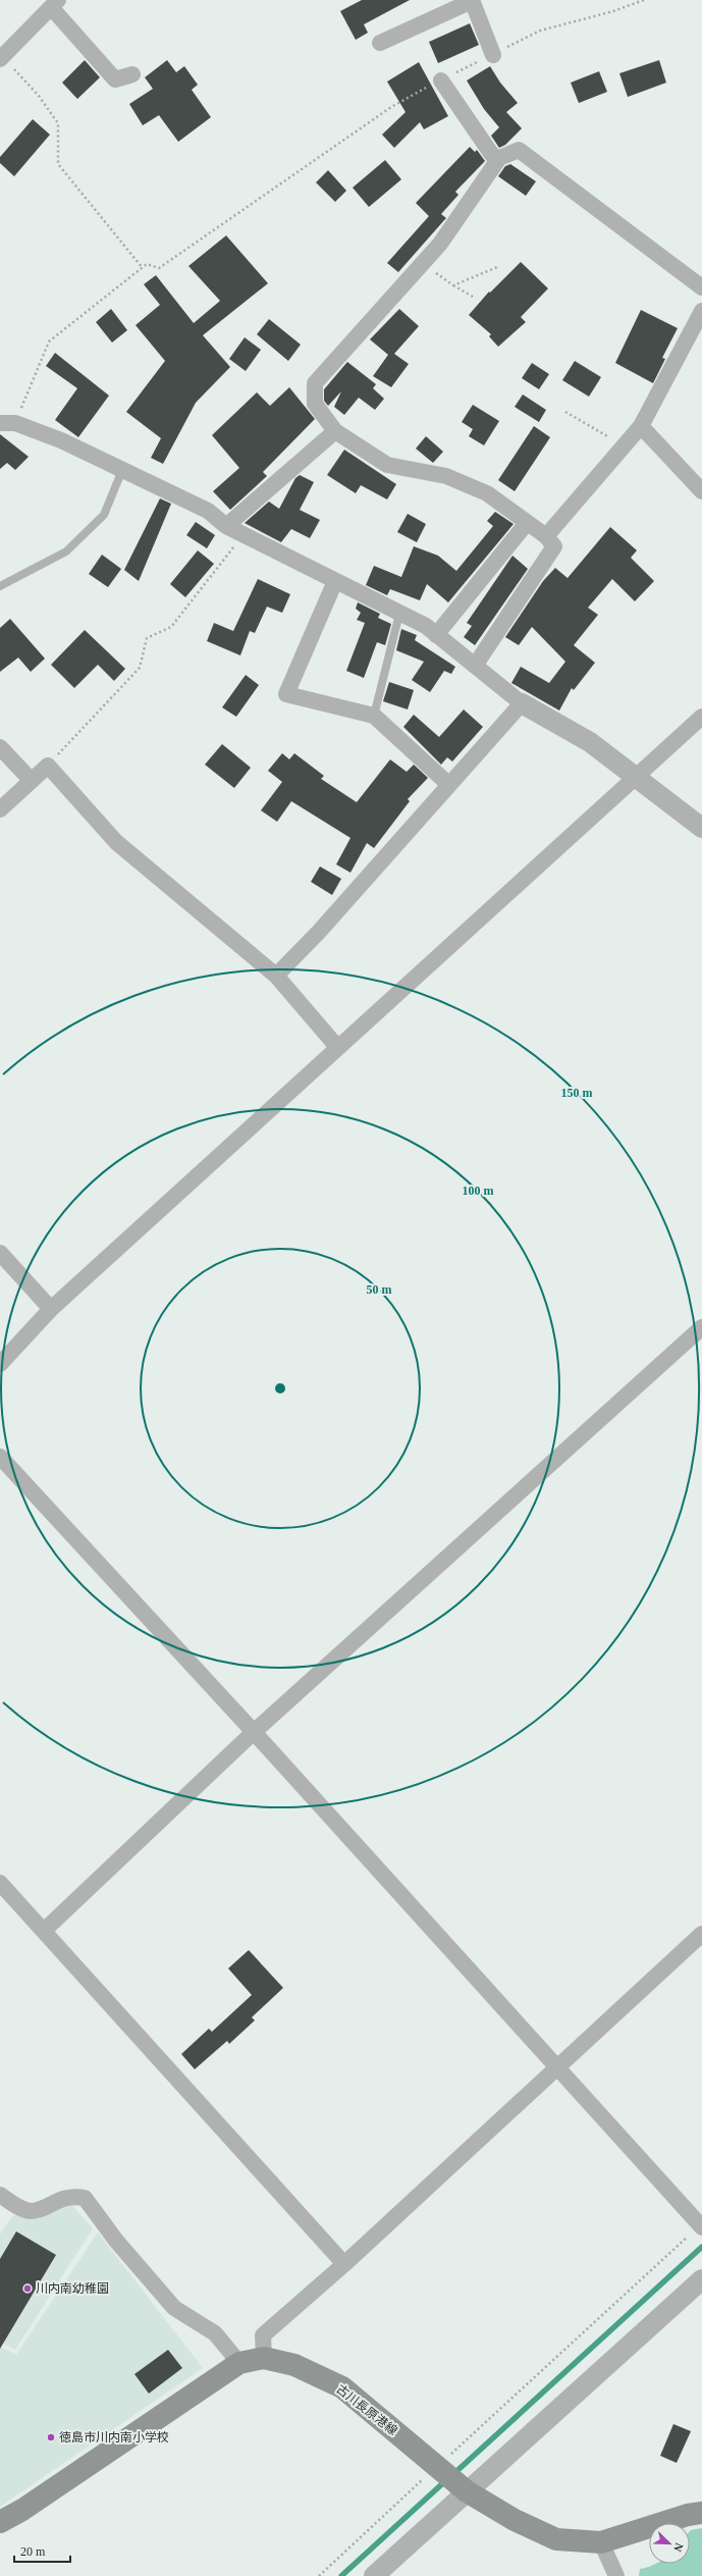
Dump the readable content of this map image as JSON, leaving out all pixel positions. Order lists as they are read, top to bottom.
{
  "streets": {
    "main road": ["古川長原港線"]
  },
  "places": ["川内南幼稚園", "徳島市川内南小学校"],
  "scale_bar": "20 m",
  "north": "bottom right",
  "rings": ["150 m", "100 m", "50 m"]
}
